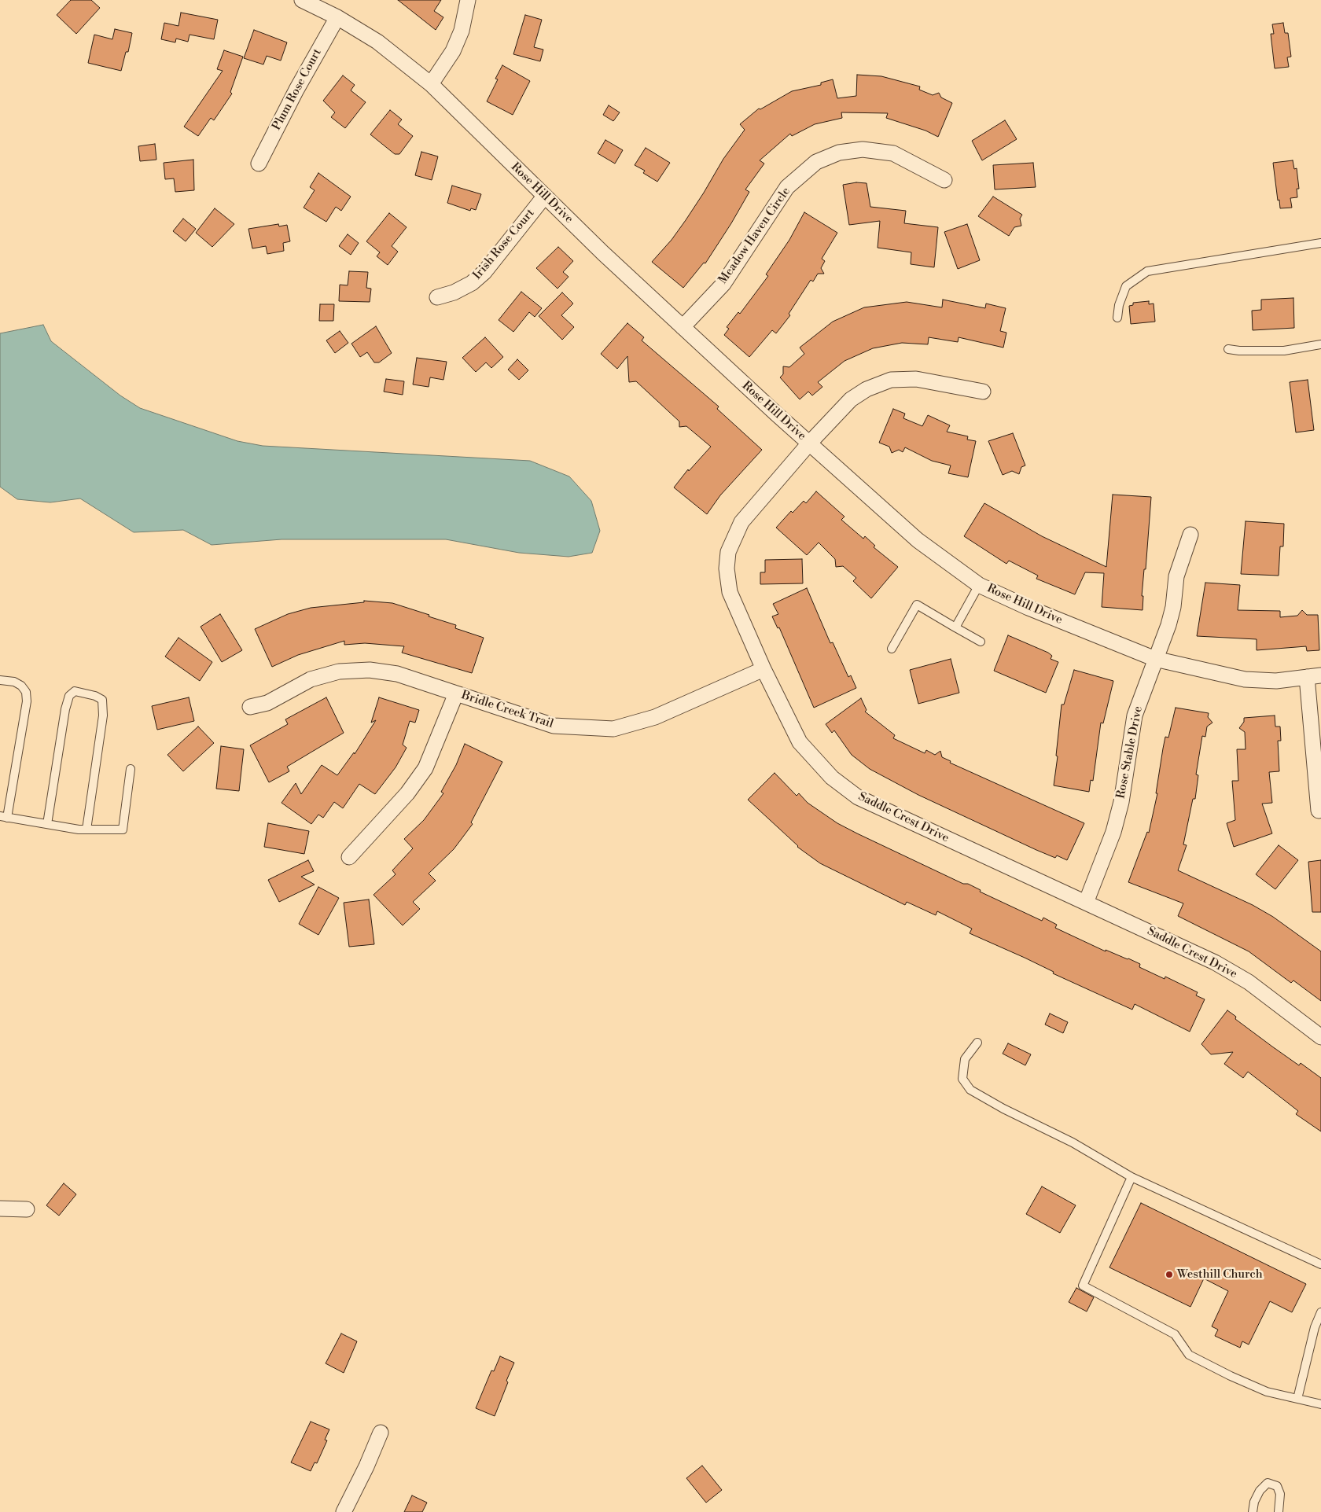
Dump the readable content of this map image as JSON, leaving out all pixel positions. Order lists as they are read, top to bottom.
{
  "streets": {
    "street": [
      "Plum Rose Court",
      "Rose Hill Drive",
      "Meadow Haven Circle",
      "Irish Rose Court",
      "Bridle Creek Trail",
      "Rose Stable Drive",
      "Saddle Crest Drive"
    ]
  },
  "crossings": [
    ["Plum Rose Court", "Rose Hill Drive"],
    ["Rose Hill Drive", "Meadow Haven Circle"],
    ["Rose Hill Drive", "Irish Rose Court"],
    ["Rose Hill Drive", "Rose Stable Drive"],
    ["Rose Hill Drive", "Saddle Crest Drive"],
    ["Bridle Creek Trail", "Saddle Crest Drive"],
    ["Rose Stable Drive", "Saddle Crest Drive"]
  ],
  "places": ["Westhill Church"]
}
